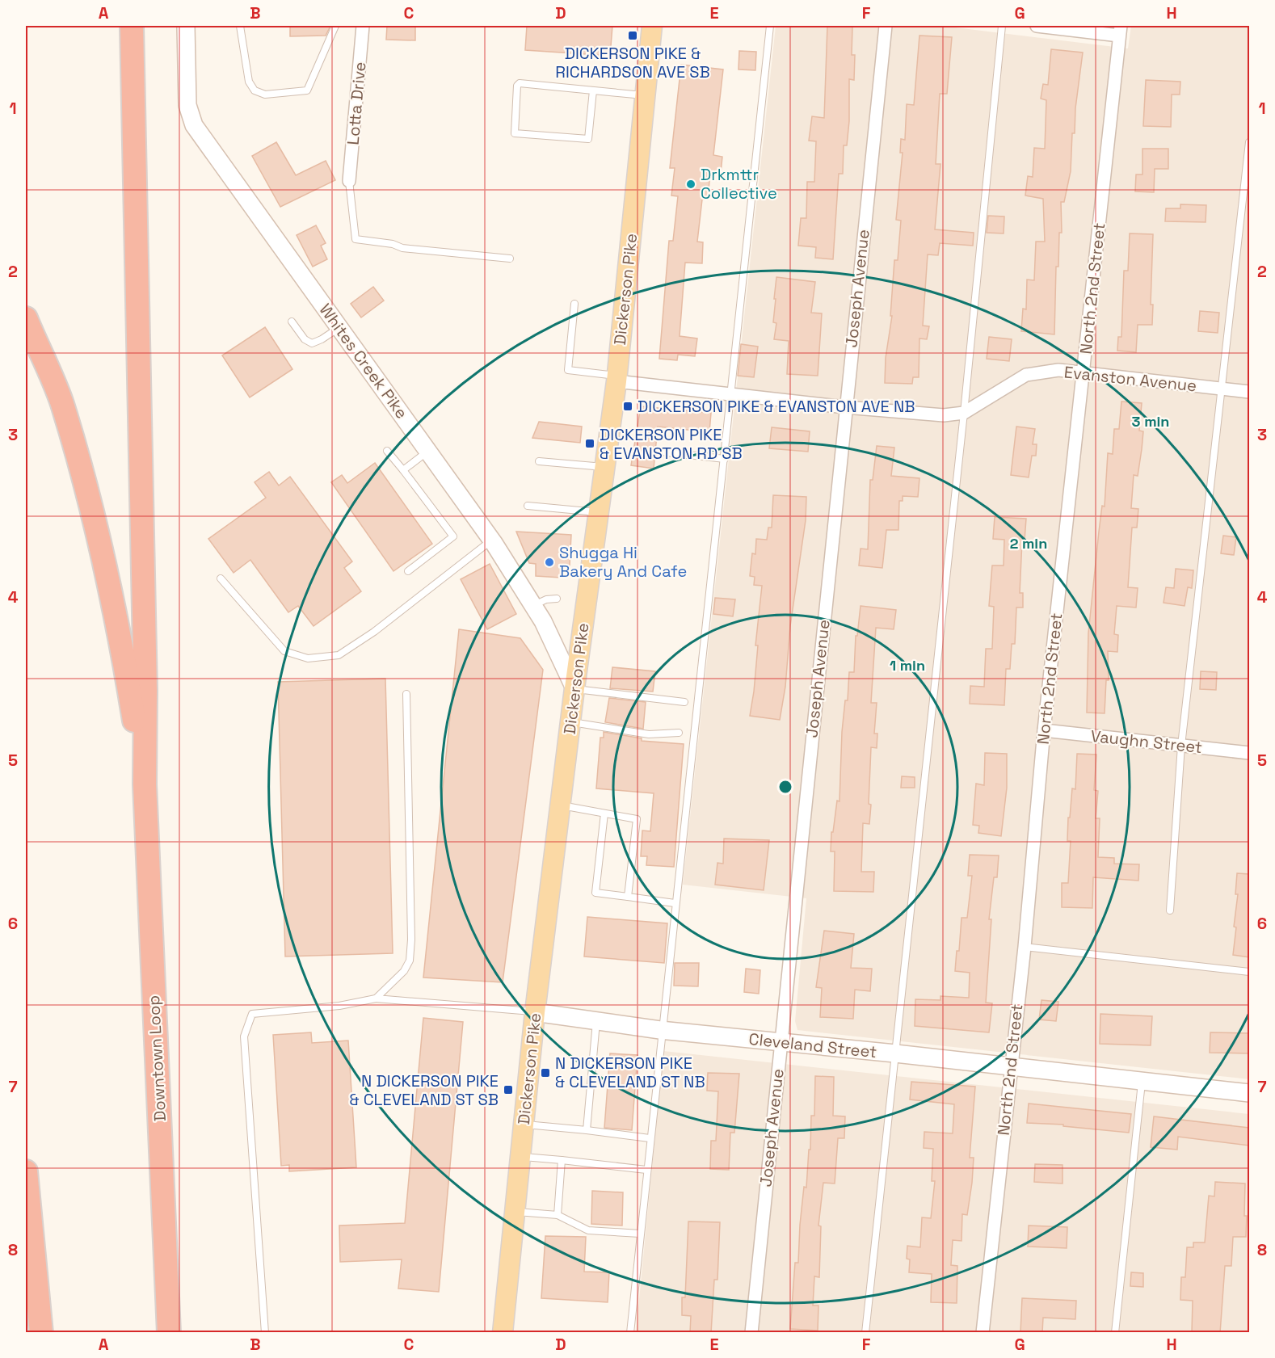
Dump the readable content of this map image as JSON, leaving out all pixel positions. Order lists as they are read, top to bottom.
{
  "streets": {
    "highway": ["Downtown Loop"],
    "main road": ["Dickerson Pike"],
    "street": [
      "Lotta Drive",
      "Joseph Avenue",
      "North 2nd Street",
      "Whites Creek Pike",
      "Evanston Avenue",
      "Vaughn Street",
      "Cleveland Street"
    ]
  },
  "crossings": [
    ["Joseph Avenue", "Evanston Avenue"],
    ["Joseph Avenue", "Cleveland Street"],
    ["North 2nd Street", "Evanston Avenue"],
    ["North 2nd Street", "Vaughn Street"],
    ["North 2nd Street", "Cleveland Street"],
    ["Dickerson Pike", "Whites Creek Pike"],
    ["Dickerson Pike", "Evanston Avenue"],
    ["Dickerson Pike", "Cleveland Street"]
  ],
  "places": {
    "transit": [
      "DICKERSON PIKE & RICHARDSON AVE SB",
      "DICKERSON PIKE & EVANSTON AVE NB",
      "DICKERSON PIKE & EVANSTON RD SB",
      "N DICKERSON PIKE & CLEVELAND ST NB",
      "N DICKERSON PIKE & CLEVELAND ST SB"
    ],
    "other": ["Drkmttr Collective", "Shugga Hi Bakery And Cafe"]
  },
  "grid": {
    "columns": [
      "A",
      "B",
      "C",
      "D",
      "E",
      "F",
      "G",
      "H"
    ],
    "rows": [
      "1",
      "2",
      "3",
      "4",
      "5",
      "6",
      "7",
      "8"
    ]
  },
  "rings": ["3 min", "2 min", "1 min"]
}
